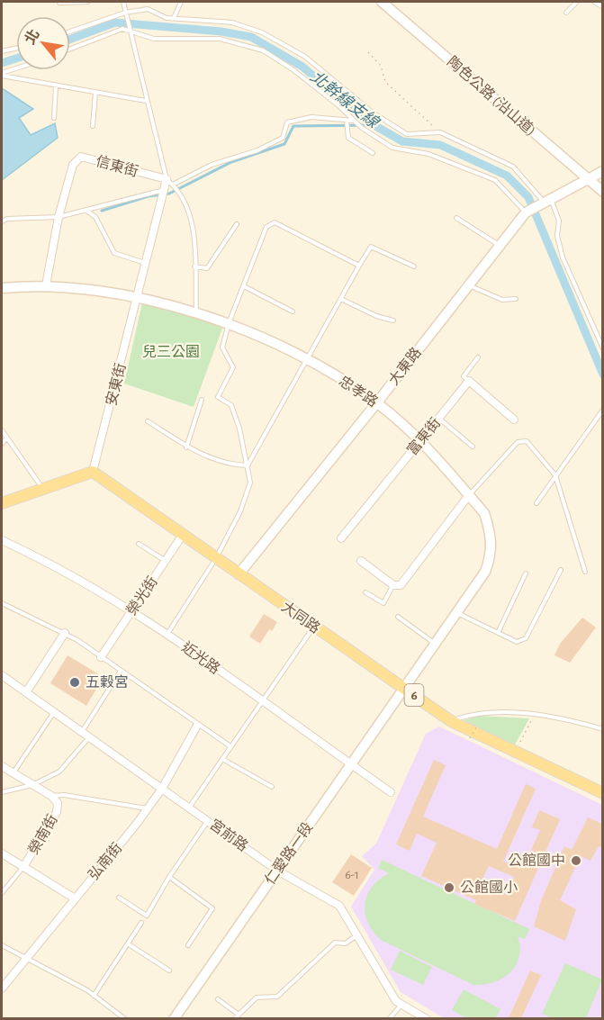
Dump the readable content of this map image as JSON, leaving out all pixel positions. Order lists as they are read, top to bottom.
{
  "streets": {
    "main road": ["大同路", "6"],
    "street": [
      "陶色公路 (沿山道)",
      "信東街",
      "大東路",
      "安東街",
      "忠孝路",
      "富東街",
      "榮光街",
      "近光路",
      "榮南街",
      "宮前路",
      "仁愛路一段",
      "弘南街"
    ]
  },
  "crossings": [
    ["信東街", "忠孝路"],
    ["大東路", "忠孝路"],
    ["大東路", "大同路"],
    ["安東街", "忠孝路"],
    ["安東街", "大同路"],
    ["忠孝路", "富東街"],
    ["忠孝路", "大同路"],
    ["忠孝路", "仁愛路一段"],
    ["榮光街", "大同路"],
    ["榮光街", "近光路"],
    ["大同路", "仁愛路一段"],
    ["近光路", "仁愛路一段"],
    ["宮前路", "仁愛路一段"],
    ["宮前路", "弘南街"]
  ],
  "water": ["北幹線支線"],
  "parks": ["兒三公園"],
  "places": ["五穀宮", "公館國中", "公館國小"],
  "house_numbers": ["6-1"],
  "north": "top left"
}
